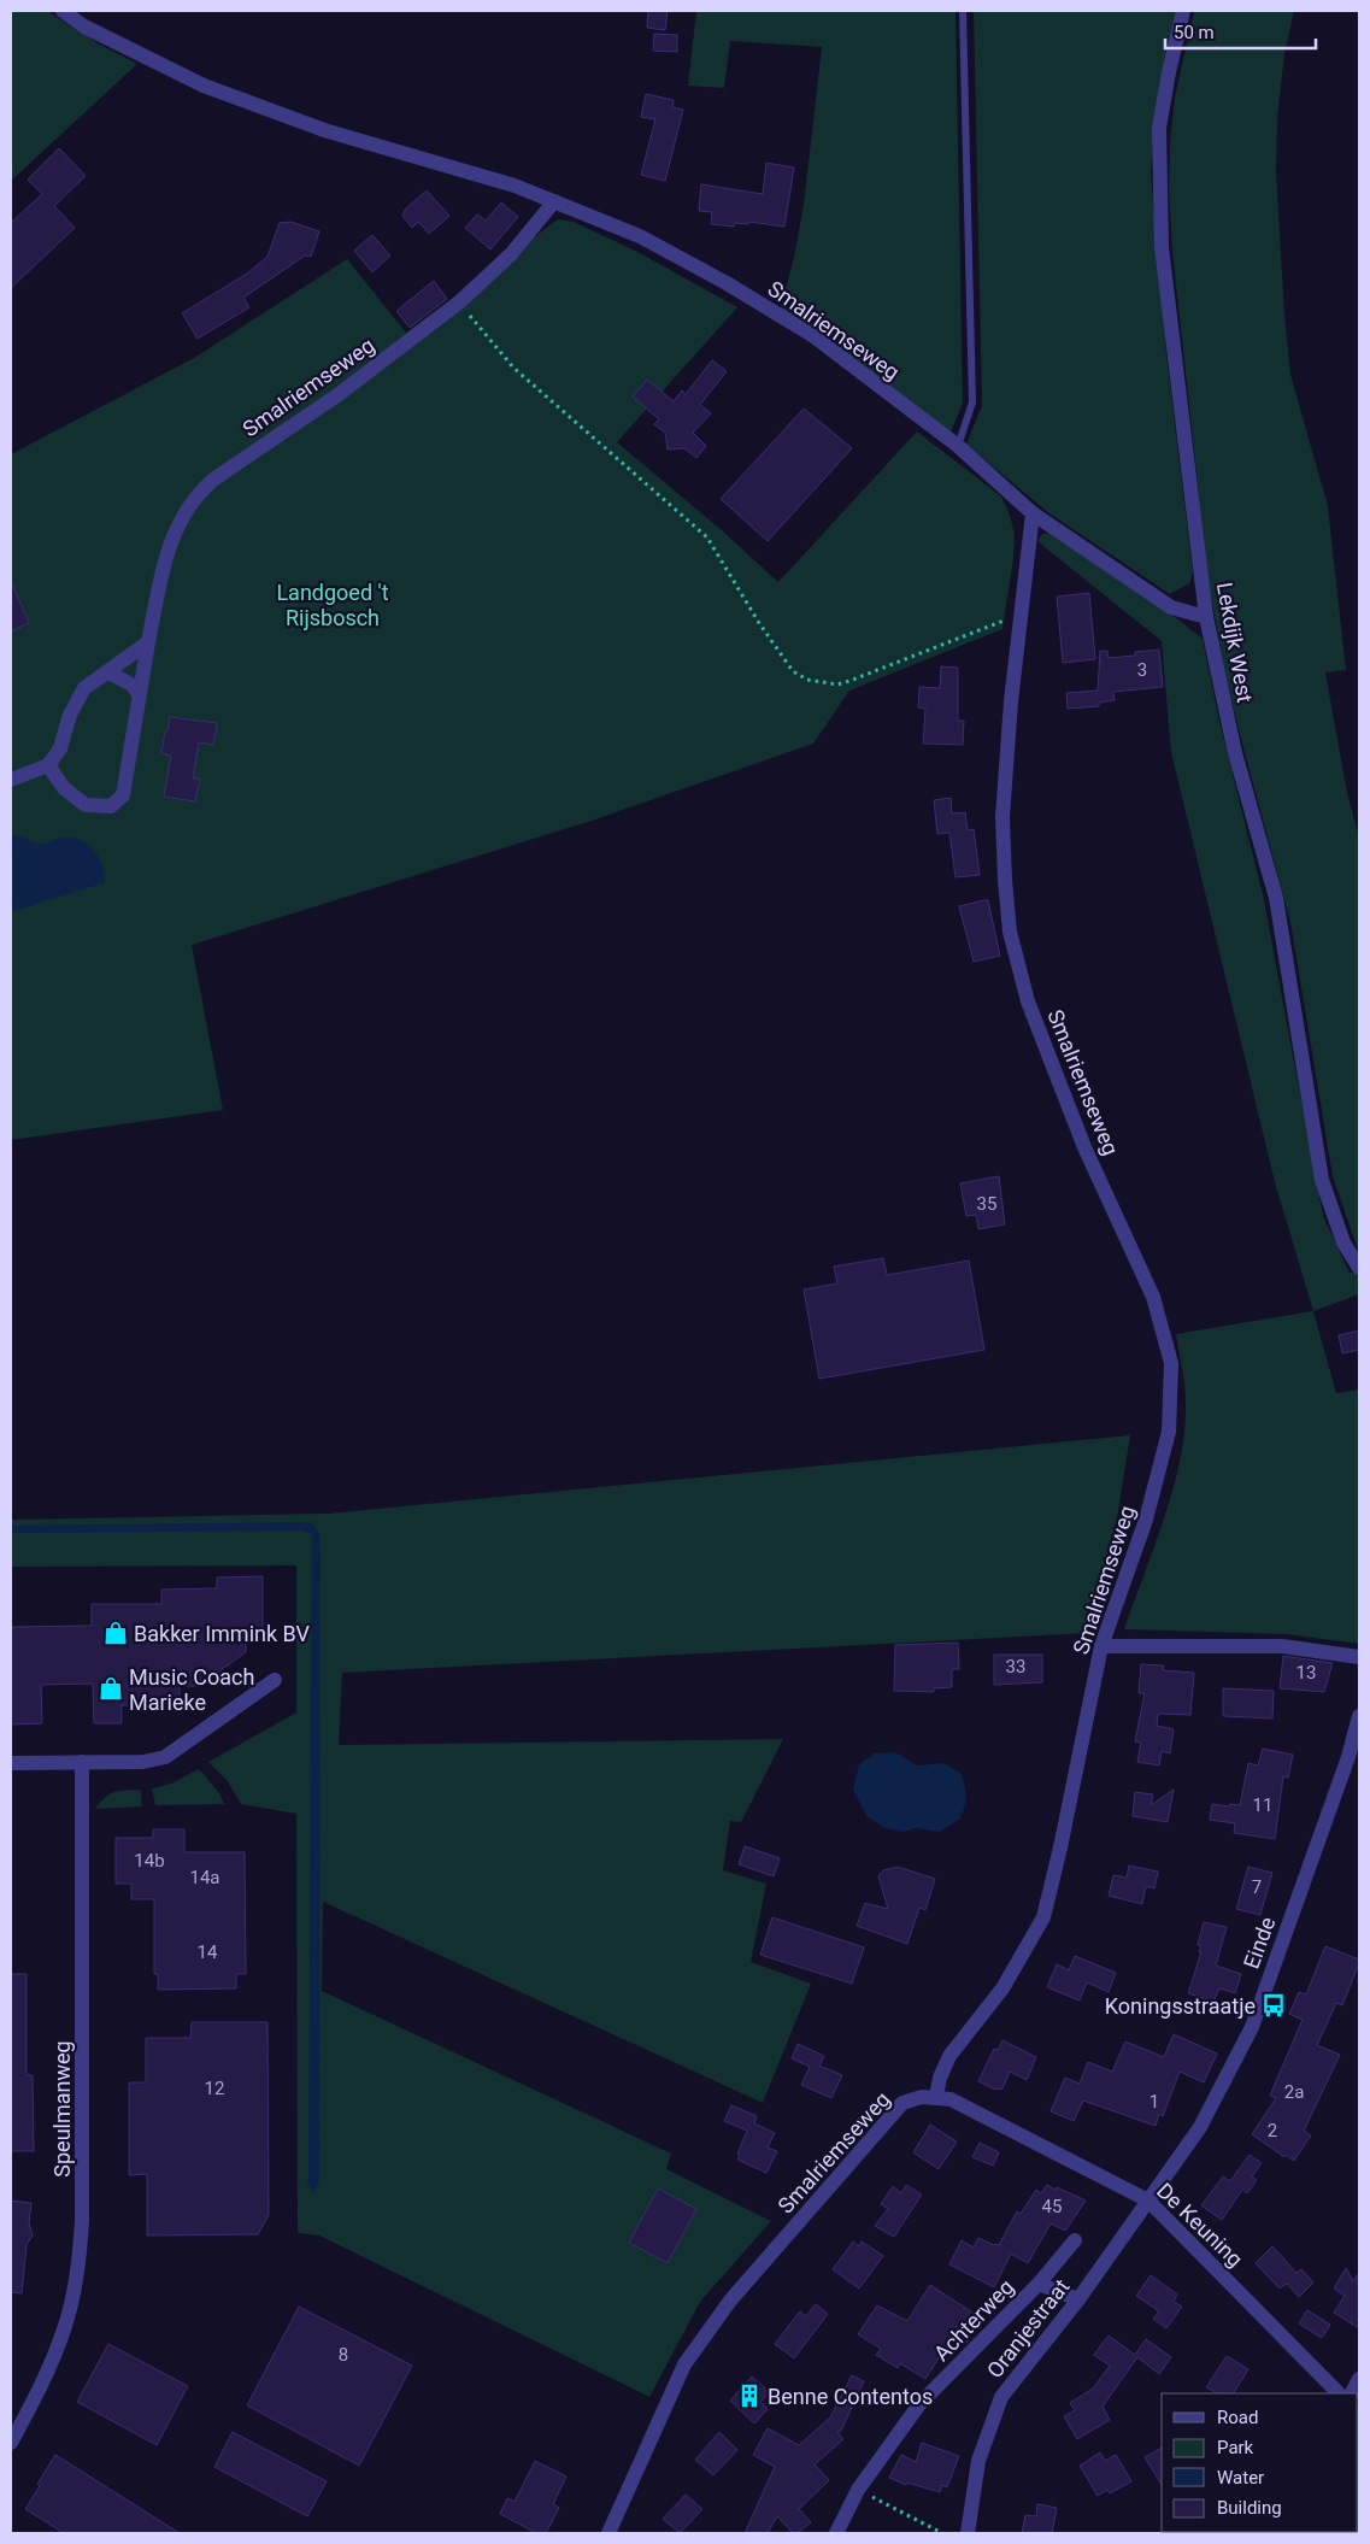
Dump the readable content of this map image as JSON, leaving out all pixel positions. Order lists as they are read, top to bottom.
{
  "streets": {
    "street": [
      "Smalriemseweg",
      "Lekdijk West",
      "Einde",
      "Speulmanweg",
      "De Keuning",
      "Achterweg",
      "Oranjestraat"
    ]
  },
  "crossings": [
    ["Smalriemseweg", "Lekdijk West"],
    ["Smalriemseweg", "De Keuning"],
    ["Einde", "De Keuning"],
    ["Einde", "Oranjestraat"],
    ["De Keuning", "Oranjestraat"],
    ["Achterweg", "Oranjestraat"]
  ],
  "parks": ["Landgoed 't Rijsbosch"],
  "places": {
    "shop": ["Bakker Immink BV", "Music Coach Marieke"],
    "bus stop": ["Koningsstraatje"],
    "building": ["Benne Contentos"]
  },
  "house_numbers": [
    "3",
    "35",
    "33",
    "13",
    "11",
    "14b",
    "14a",
    "7",
    "14",
    "12",
    "2a",
    "1",
    "2",
    "45",
    "8"
  ],
  "legend": [
    "Road",
    "Park",
    "Water",
    "Building"
  ],
  "scale_bar": "50 m"
}
